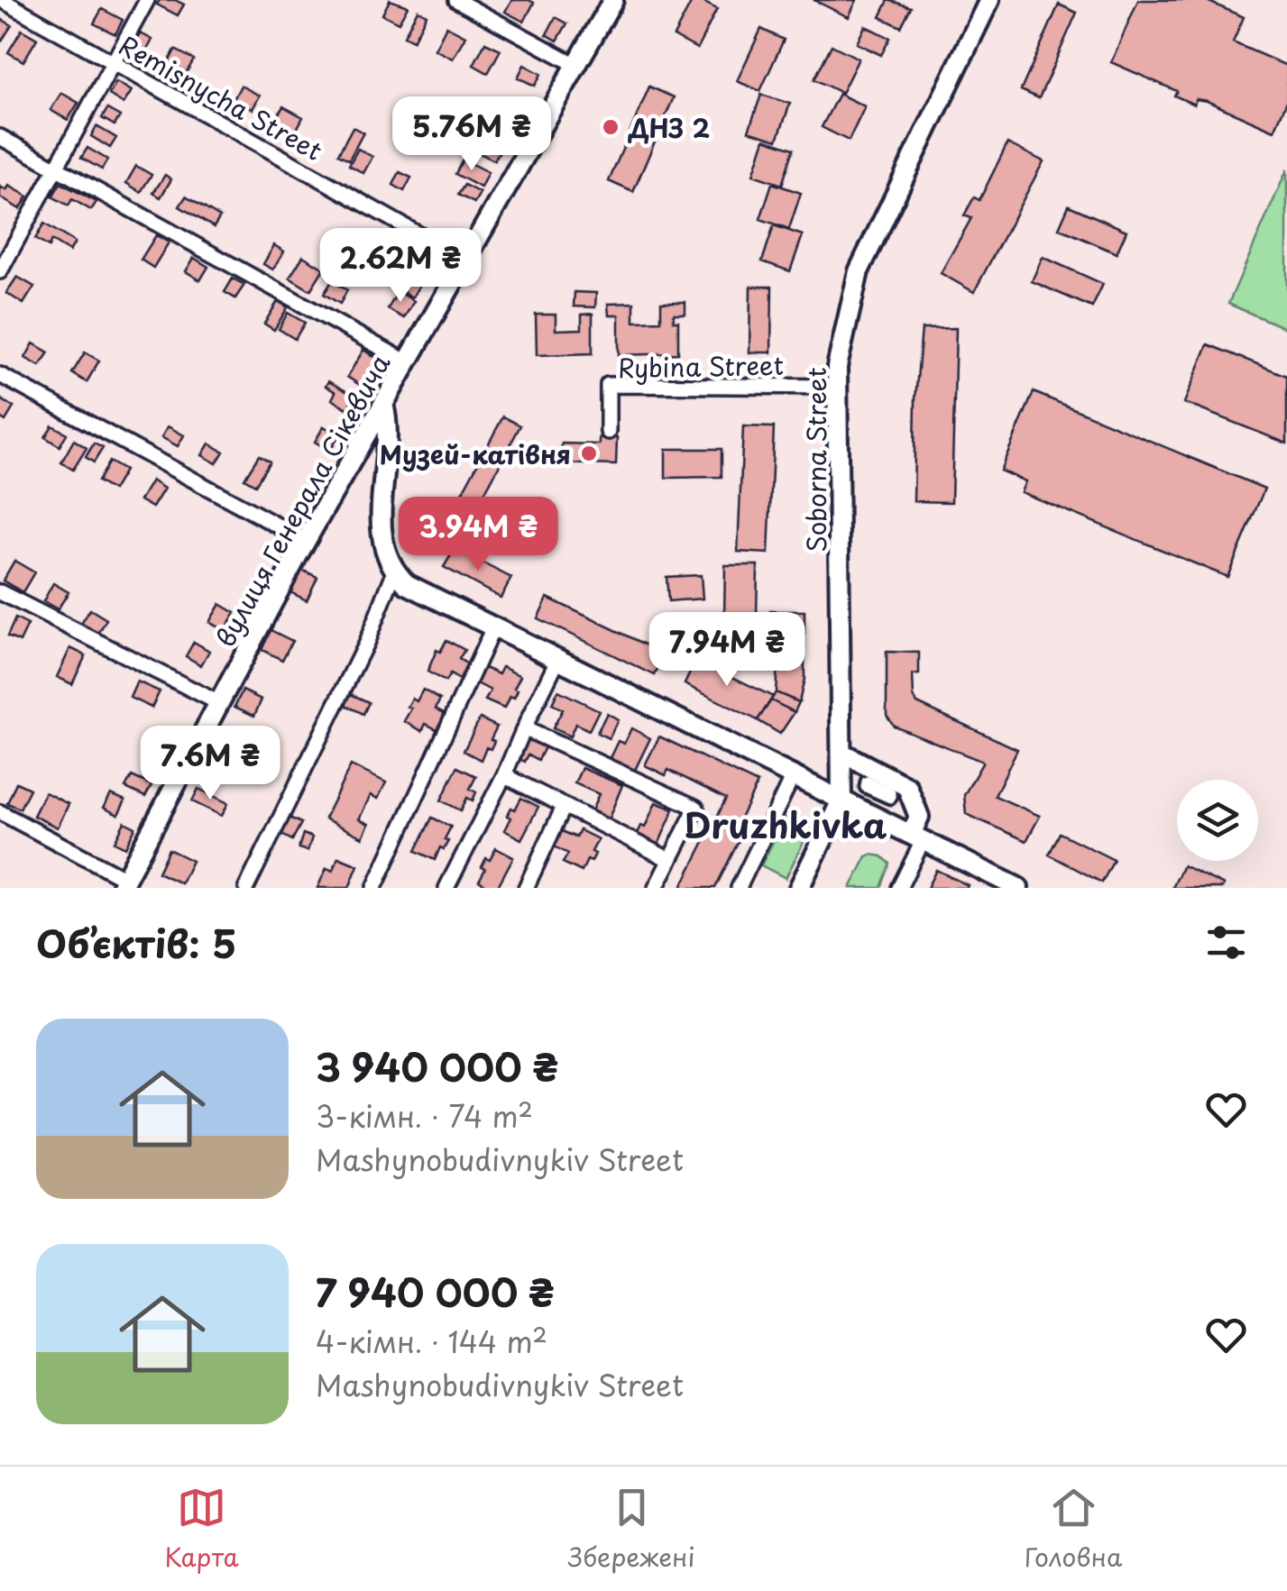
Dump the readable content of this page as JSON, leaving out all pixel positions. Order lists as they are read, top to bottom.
{
  "streets": {
    "street": [
      "Remisnycha Street",
      "Rybina Street",
      "Soborna Street",
      "вулиця Генерала Сікевича"
    ]
  },
  "crossings": [
    ["Remisnycha Street", "вулиця Генерала Сікевича"],
    ["Rybina Street", "Soborna Street"]
  ],
  "districts": ["Druzhkivka"],
  "places": ["ДНЗ 2", "Музей-катівня"],
  "page": {
    "price": [
      "5.76M ₴",
      "2.62M ₴",
      "3.94M ₴",
      "7.94M ₴",
      "7.6M ₴"
    ],
    "heading": "Об’єктів: 5",
    "list": [
      {
        "name": "3 940 000 ₴",
        "note": "3-кімн. · 74 m² · Mashynobudivnykiv Street"
      },
      {
        "name": "7 940 000 ₴",
        "note": "4-кімн. · 144 m² · Mashynobudivnykiv Street"
      }
    ],
    "tabs": ["Карта", "Збережені", "Головна"]
  }
}
